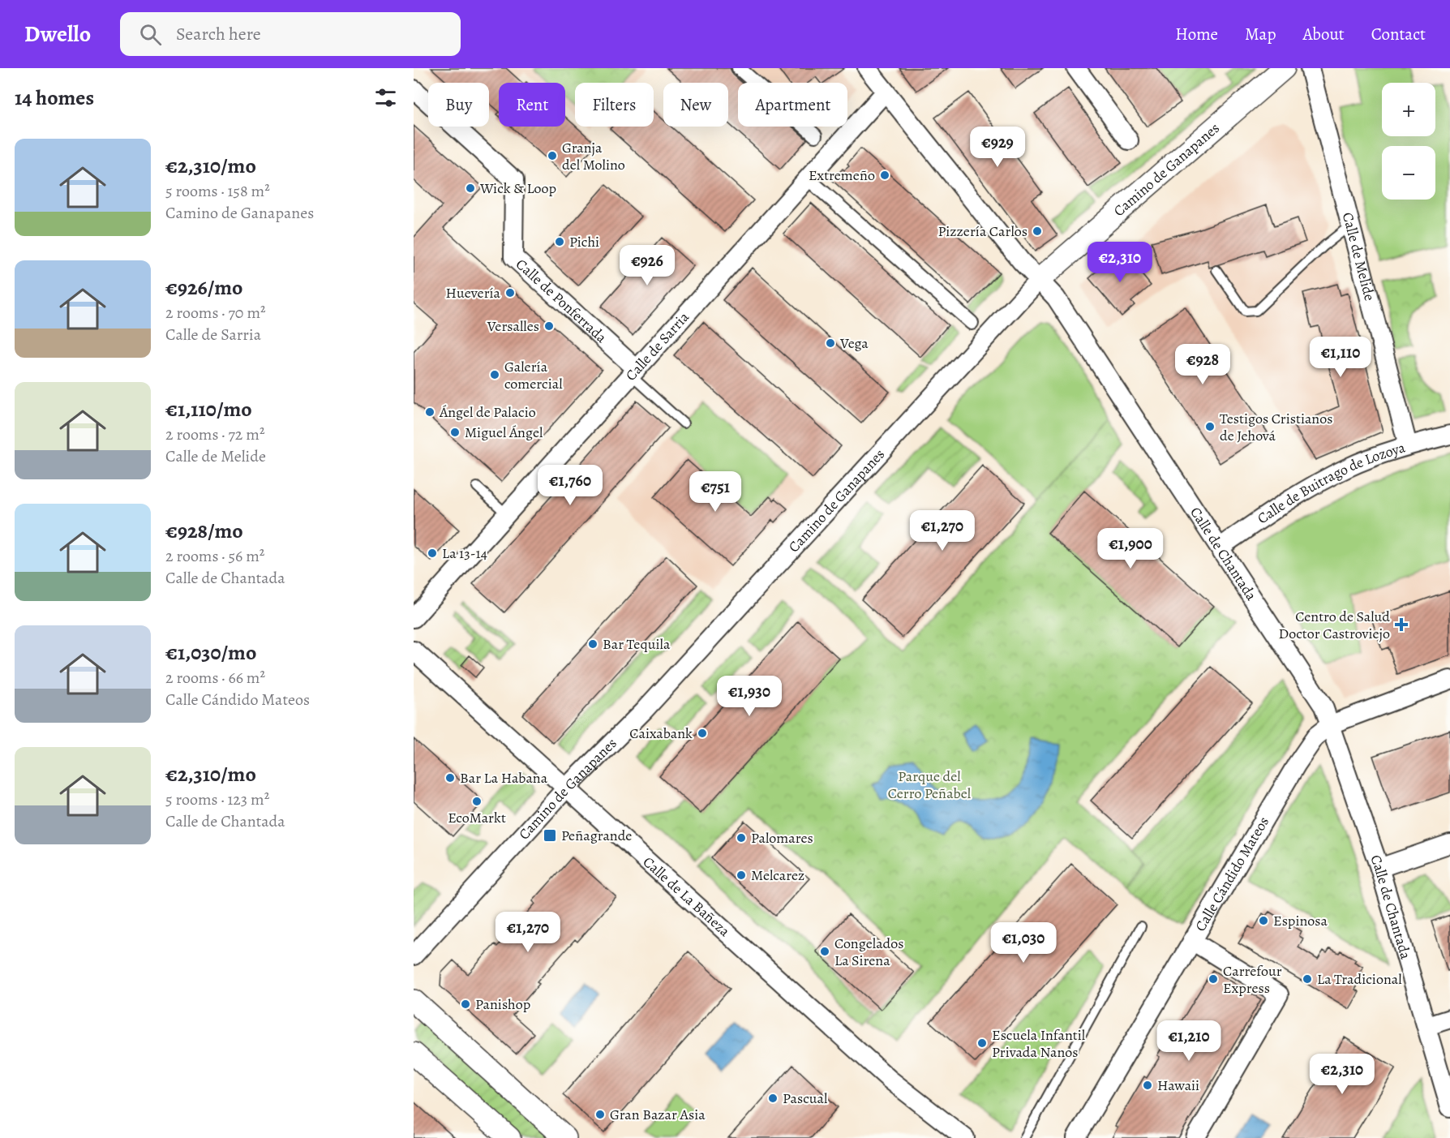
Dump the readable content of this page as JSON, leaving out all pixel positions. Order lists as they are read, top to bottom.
{
  "streets": {
    "street": [
      "Camino de Ganapanes",
      "Calle de Melide",
      "Calle de Ponferrada",
      "Calle de Sarria",
      "Calle de Buitrago de Lozoya",
      "Calle de Chantada",
      "Calle Cándido Mateos",
      "Calle de La Bañeza"
    ]
  },
  "crossings": [
    ["Camino de Ganapanes", "Calle de Chantada"],
    ["Camino de Ganapanes", "Calle de La Bañeza"],
    ["Calle de Melide", "Calle de Buitrago de Lozoya"],
    ["Calle de Ponferrada", "Calle de Sarria"],
    ["Calle de Sarria", "Calle de Chantada"],
    ["Calle de Buitrago de Lozoya", "Calle de Chantada"],
    ["Calle de Chantada", "Calle Cándido Mateos"]
  ],
  "parks": ["Parque del Cerro Peñabel"],
  "places": {
    "other": [
      "Granja del Molino",
      "Extremeño",
      "Wick & Loop",
      "Pizzería Carlos",
      "Pichi",
      "Huevería",
      "Versalles",
      "Vega",
      "Galería comercial",
      "Ángel de Palacio",
      "Testigos Cristianos de Jehová",
      "Miguel Ángel",
      "La 13-14",
      "Bar Tequila",
      "Caixabank",
      "Bar La Habana",
      "EcoMarkt",
      "Palomares",
      "Melcarez",
      "Espinosa",
      "Congelados La Sirena",
      "Carrefour Express",
      "La Tradicional",
      "Panishop",
      "Escuela Infantil Privada Nanos",
      "Hawaii",
      "Pascual",
      "Gran Bazar Asia"
    ],
    "health": ["Centro de Salud Doctor Castroviejo"],
    "transit": ["Peñagrande"]
  },
  "page": {
    "header": "Dwello",
    "search": "Search here",
    "nav": [
      "Home",
      "Map",
      "About",
      "Contact"
    ],
    "heading": "14 homes",
    "map_buttons": ["+", "−"],
    "chip": [
      "Buy",
      "Rent",
      "Filters",
      "New",
      "Apartment"
    ],
    "list": [
      {
        "name": "€2,310/mo",
        "note": "5 rooms · 158 m² · Camino de Ganapanes"
      },
      {
        "name": "€926/mo",
        "note": "2 rooms · 70 m² · Calle de Sarria"
      },
      {
        "name": "€1,110/mo",
        "note": "2 rooms · 72 m² · Calle de Melide"
      },
      {
        "name": "€928/mo",
        "note": "2 rooms · 56 m² · Calle de Chantada"
      },
      {
        "name": "€1,030/mo",
        "note": "2 rooms · 66 m² · Calle Cándido Mateos"
      },
      {
        "name": "€2,310/mo",
        "note": "5 rooms · 123 m² · Calle de Chantada"
      }
    ],
    "price": [
      "€929",
      "€2,310",
      "€926",
      "€1,110",
      "€928",
      "€1,760",
      "€751",
      "€1,270",
      "€1,900",
      "€1,930",
      "€1,270",
      "€1,030",
      "€1,210",
      "€2,310"
    ]
  }
}
